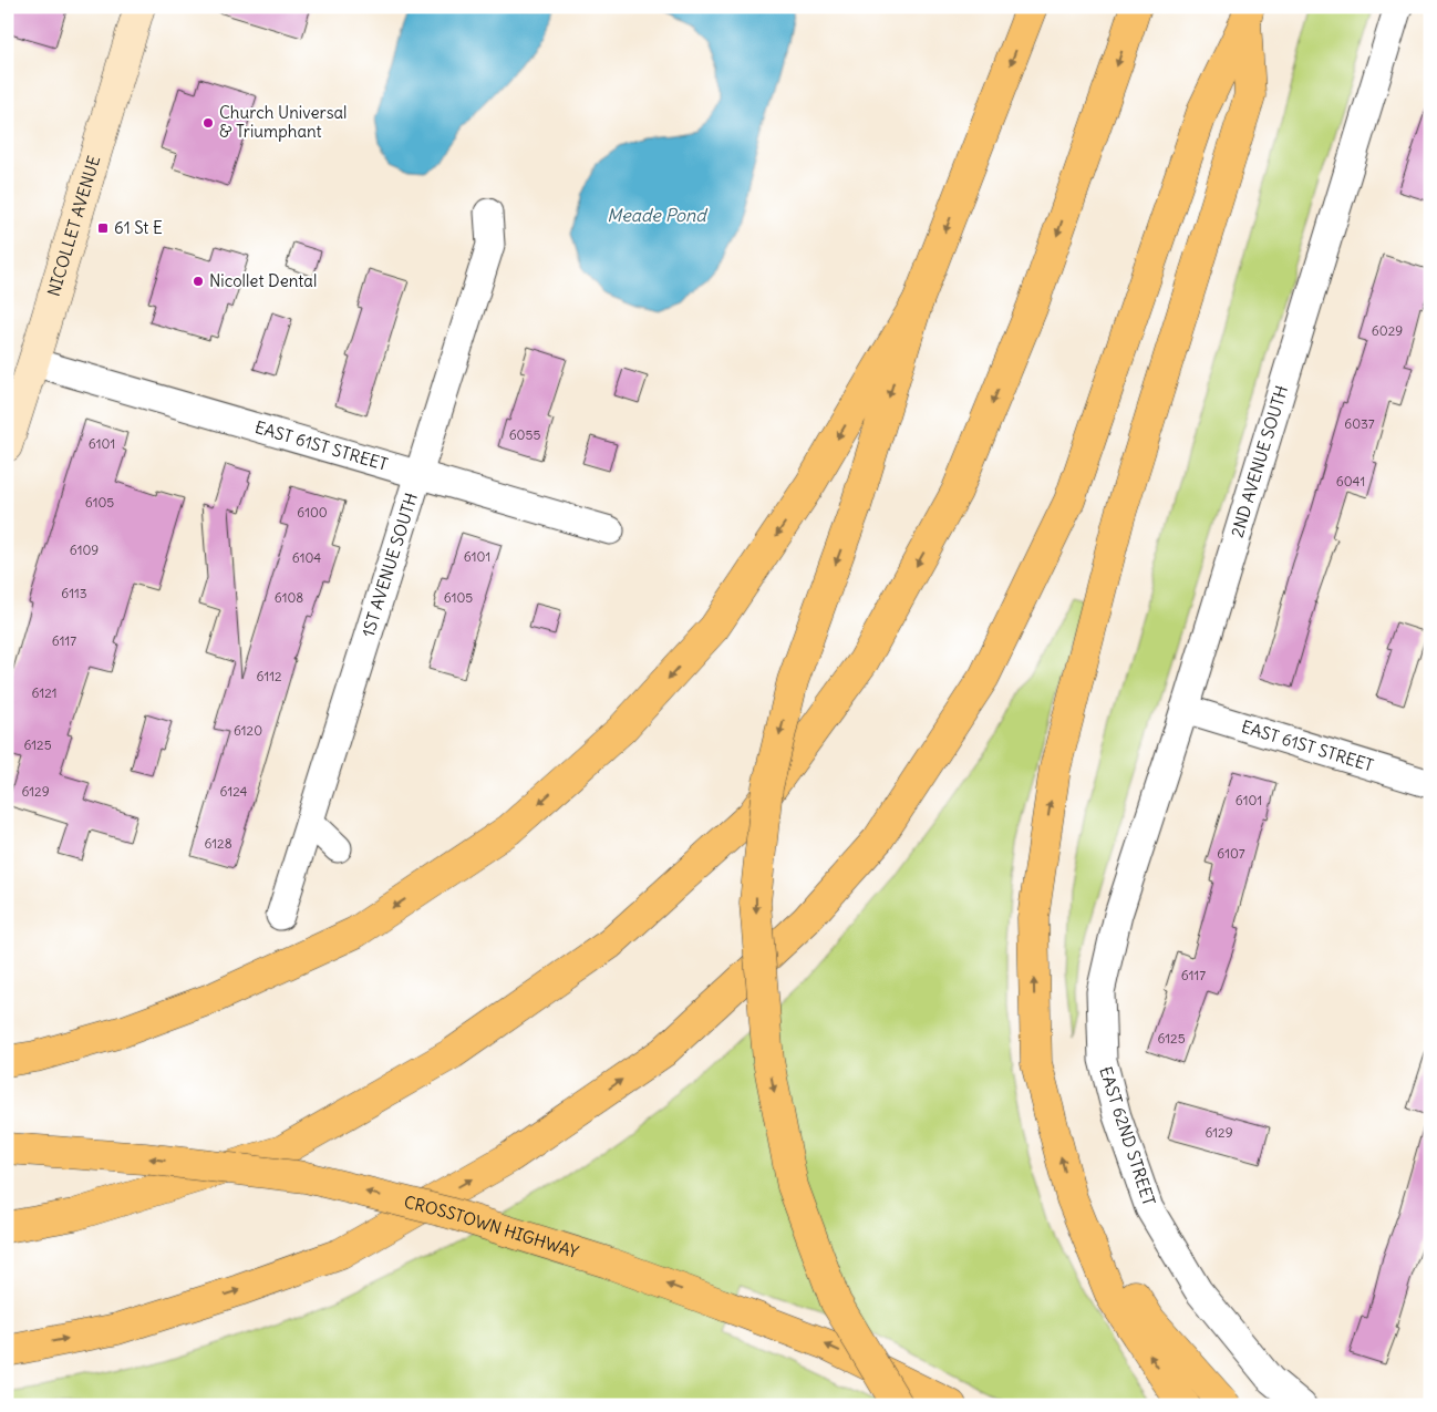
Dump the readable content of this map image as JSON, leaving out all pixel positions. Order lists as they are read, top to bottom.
{
  "streets": {
    "highway": ["CROSSTOWN HIGHWAY"],
    "main road": ["NICOLLET AVENUE"],
    "street": [
      "EAST 61ST STREET",
      "2ND AVENUE SOUTH",
      "1ST AVENUE SOUTH",
      "EAST 62ND STREET"
    ]
  },
  "crossings": [
    ["NICOLLET AVENUE", "EAST 61ST STREET"],
    ["EAST 61ST STREET", "2ND AVENUE SOUTH"],
    ["EAST 61ST STREET", "1ST AVENUE SOUTH"],
    ["2ND AVENUE SOUTH", "EAST 62ND STREET"]
  ],
  "one_way": ["CROSSTOWN HIGHWAY"],
  "water": ["Meade Pond"],
  "places": {
    "other": ["Church Universal & Triumphant", "Nicollet Dental"],
    "transit": ["61 St E"]
  },
  "house_numbers": [
    "6029",
    "6037",
    "6055",
    "6101",
    "6041",
    "6105",
    "6100",
    "6109",
    "6101",
    "6104",
    "6113",
    "6108",
    "6105",
    "6117",
    "6112",
    "6121",
    "6120",
    "6125",
    "6129",
    "6124",
    "6101",
    "6128",
    "6107",
    "6117",
    "6125",
    "6129"
  ]
}
